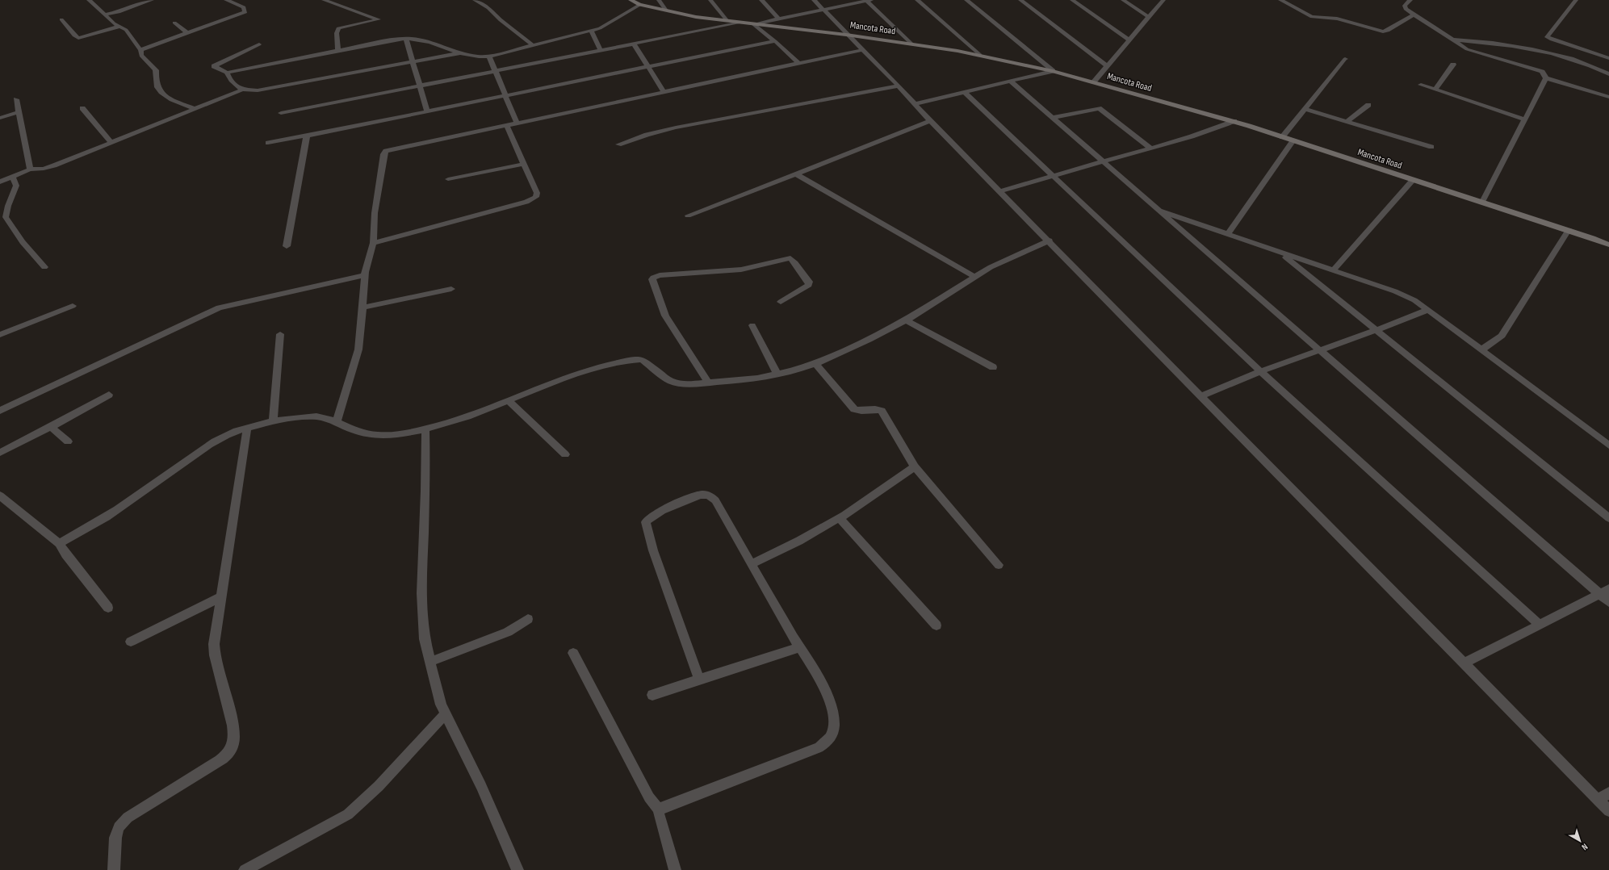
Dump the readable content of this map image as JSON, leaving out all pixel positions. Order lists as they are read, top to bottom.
{
  "streets": {
    "main road": ["Mancota Road"]
  },
  "north": "bottom right"
}
